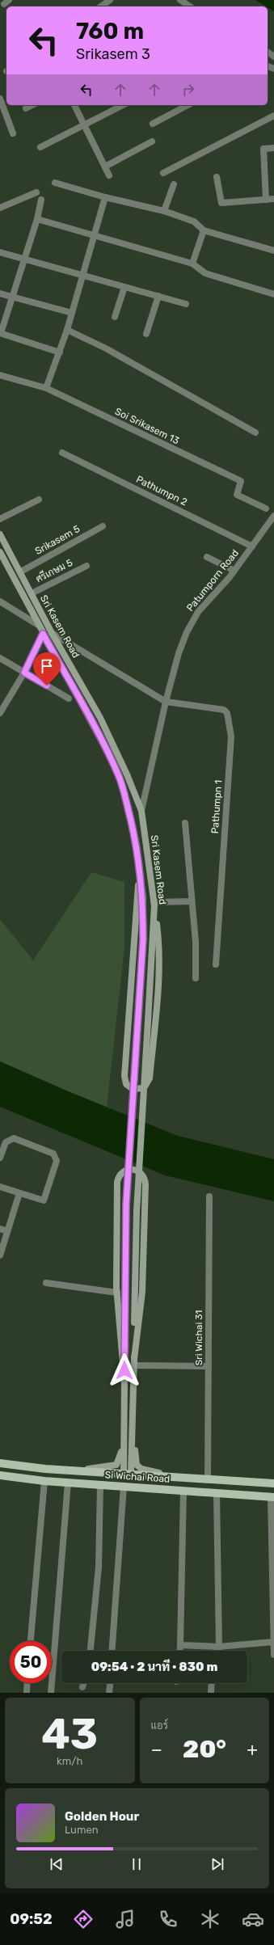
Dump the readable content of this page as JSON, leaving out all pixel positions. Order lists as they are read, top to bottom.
{
  "streets": {
    "main road": ["Sri Kasem Road", "Si Wichai Road"],
    "street": [
      "Soi Srikasem 13",
      "Pathumpn 2",
      "Srikasem 5",
      "ศรีเกษม 5",
      "Patumporn Road",
      "Pathumpn 1",
      "Sri Wichai 31"
    ]
  },
  "crossings": [
    ["Pathumpn 2", "Patumporn Road"],
    ["Srikasem 5", "Sri Kasem Road"],
    ["ศรีเกษม 5", "Sri Kasem Road"],
    ["Patumporn Road", "Sri Kasem Road"],
    ["Patumporn Road", "Pathumpn 1"],
    ["Sri Kasem Road", "Si Wichai Road"],
    ["Sri Wichai 31", "Si Wichai Road"]
  ],
  "page": {
    "turn": ["760 m", "Srikasem 3"],
    "limit": "50",
    "trip": "09:54 · 2 นาที · 830 m",
    "tile": [
      ["43", "km/h"],
      "แอร์"
    ],
    "heat": ["−", "20°", "+"],
    "song": ["Golden Hour", "Lumen"],
    "tabs": "09:52"
  }
}
